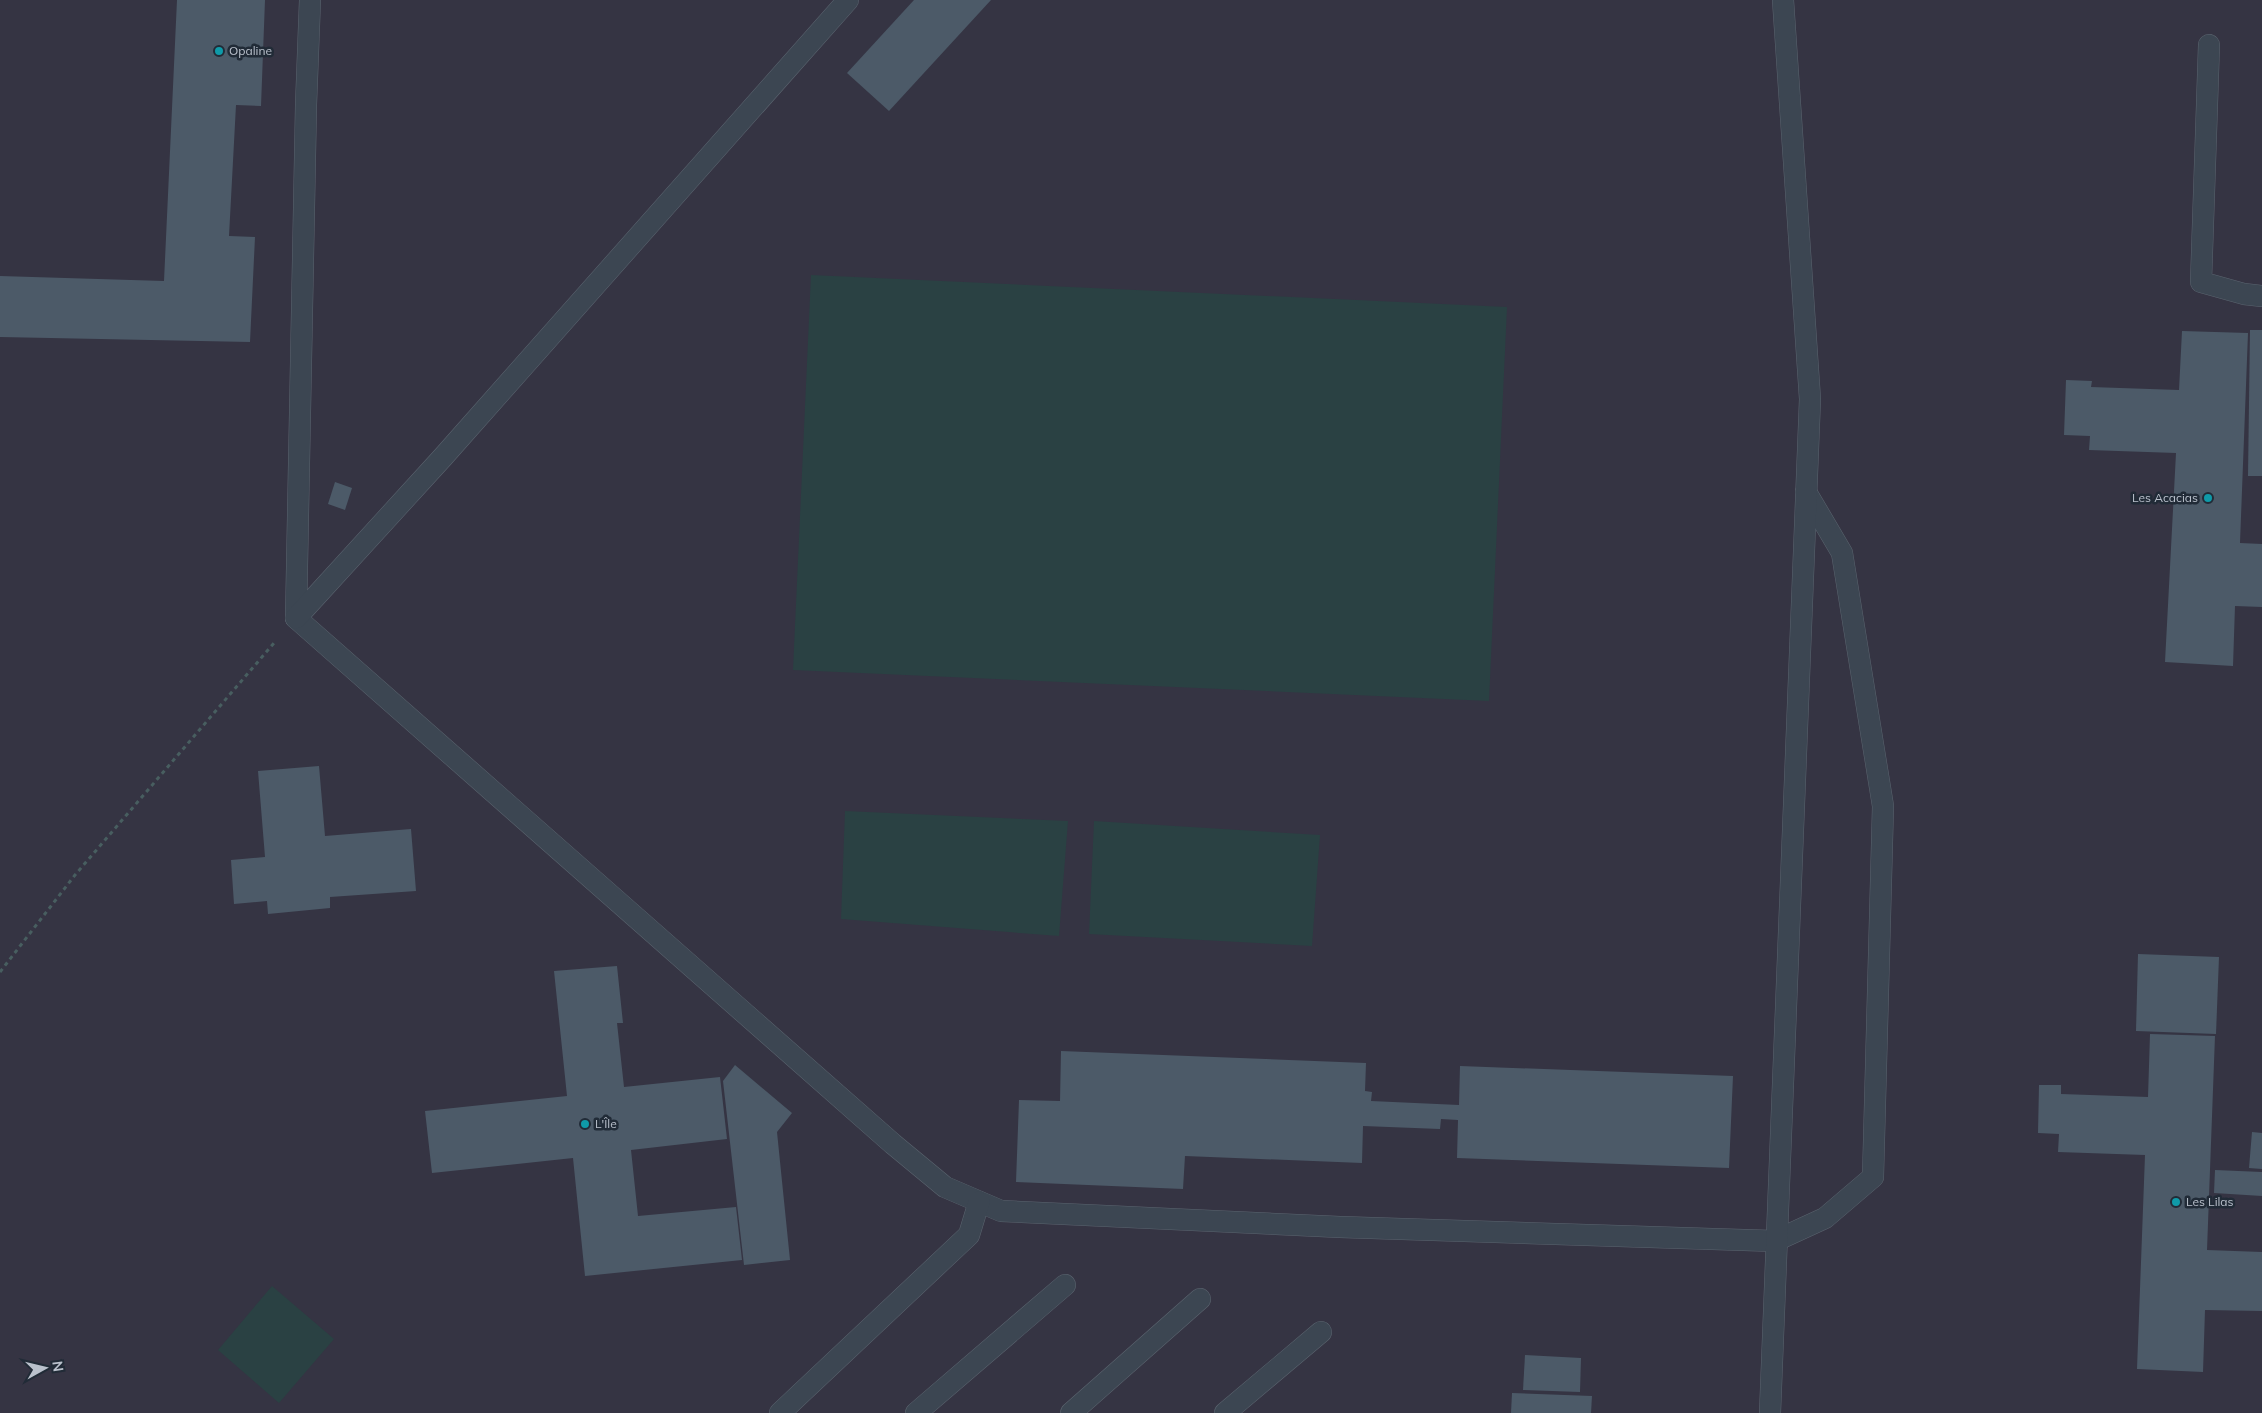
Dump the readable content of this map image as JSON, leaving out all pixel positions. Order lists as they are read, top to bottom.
{
  "places": [
    "Opaline",
    "Les Acacias",
    "L'Île",
    "Les Lilas"
  ],
  "north": "right"
}
